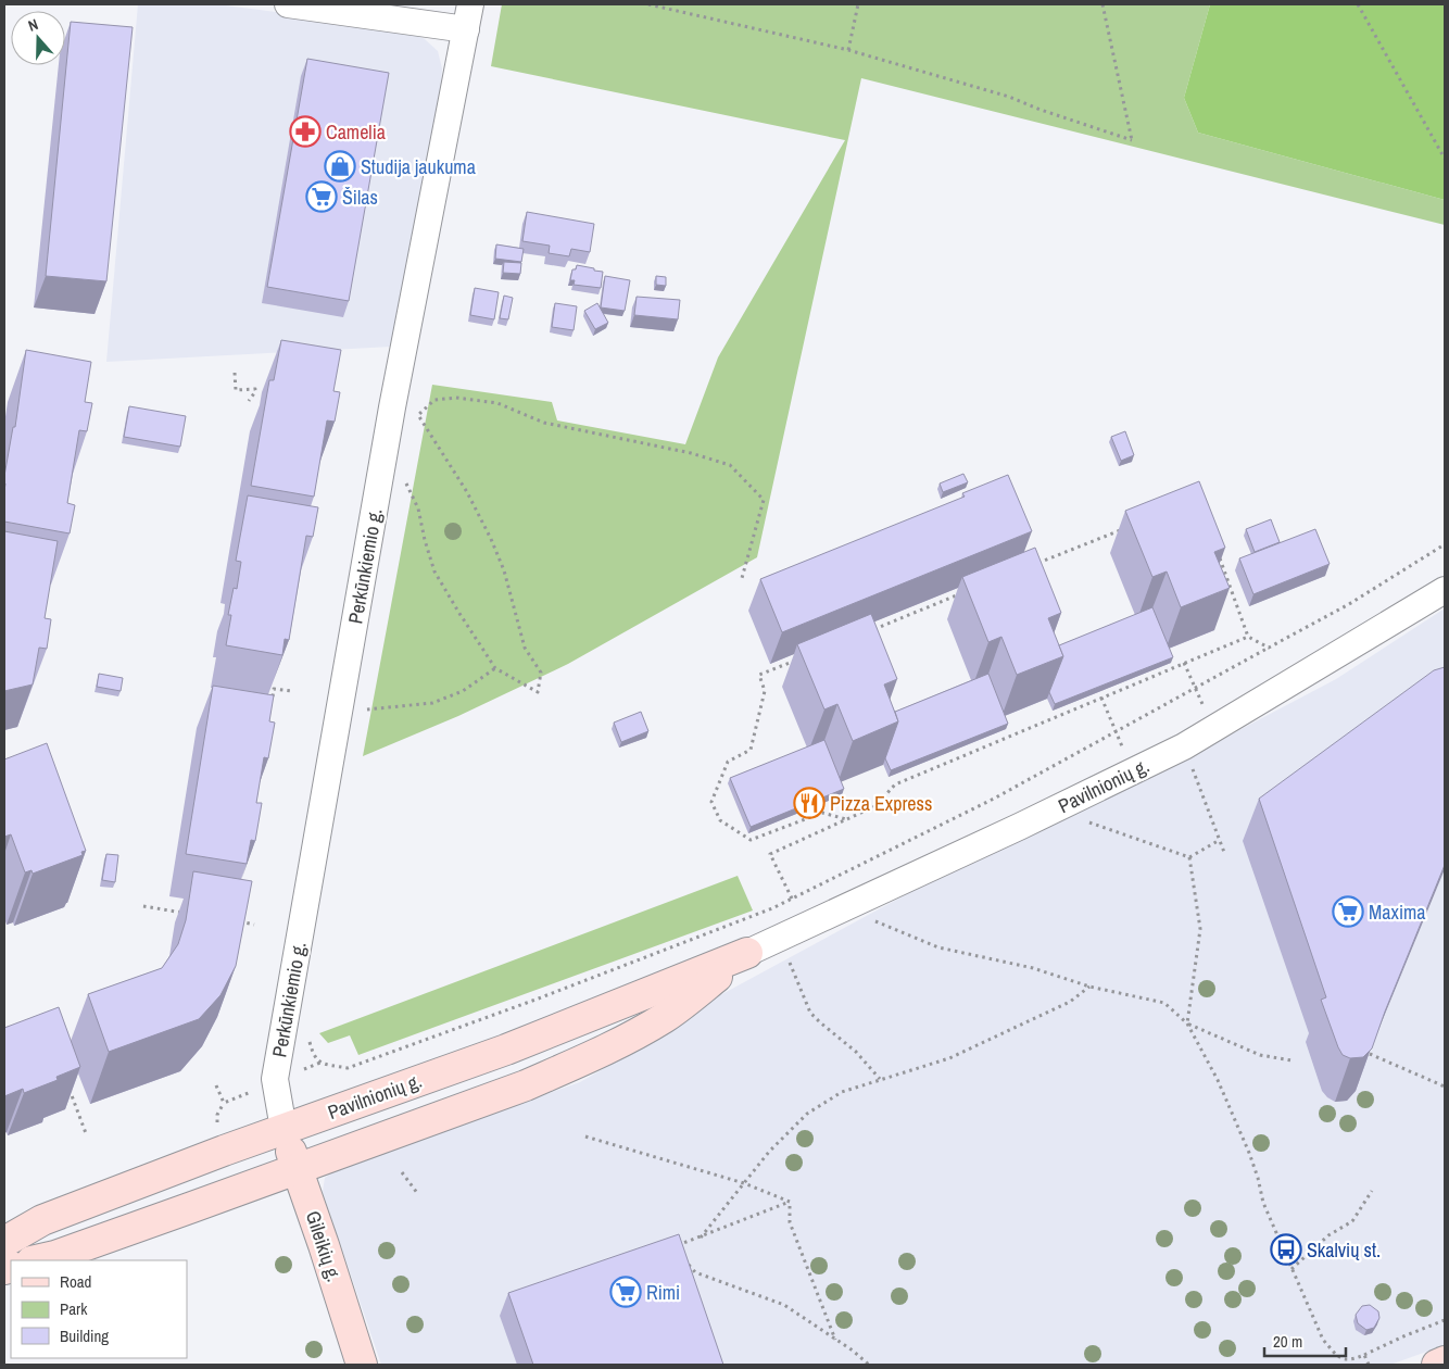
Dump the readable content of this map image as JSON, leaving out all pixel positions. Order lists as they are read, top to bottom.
{
  "streets": {
    "street": ["Perkūnkiemio g.", "Pavilnionių g.", "Gileikių g."]
  },
  "crossings": [
    ["Perkūnkiemio g.", "Pavilnionių g."],
    ["Perkūnkiemio g.", "Gileikių g."],
    ["Pavilnionių g.", "Gileikių g."]
  ],
  "places": {
    "pharmacy": ["Camelia"],
    "shop": ["Studija jaukuma"],
    "supermarket": ["Šilas", "Maxima", "Rimi"],
    "restaurant": ["Pizza Express"],
    "bus stop": ["Skalvių st."]
  },
  "legend": ["Road", "Park", "Building"],
  "scale_bar": "20 m",
  "north": "top"
}
